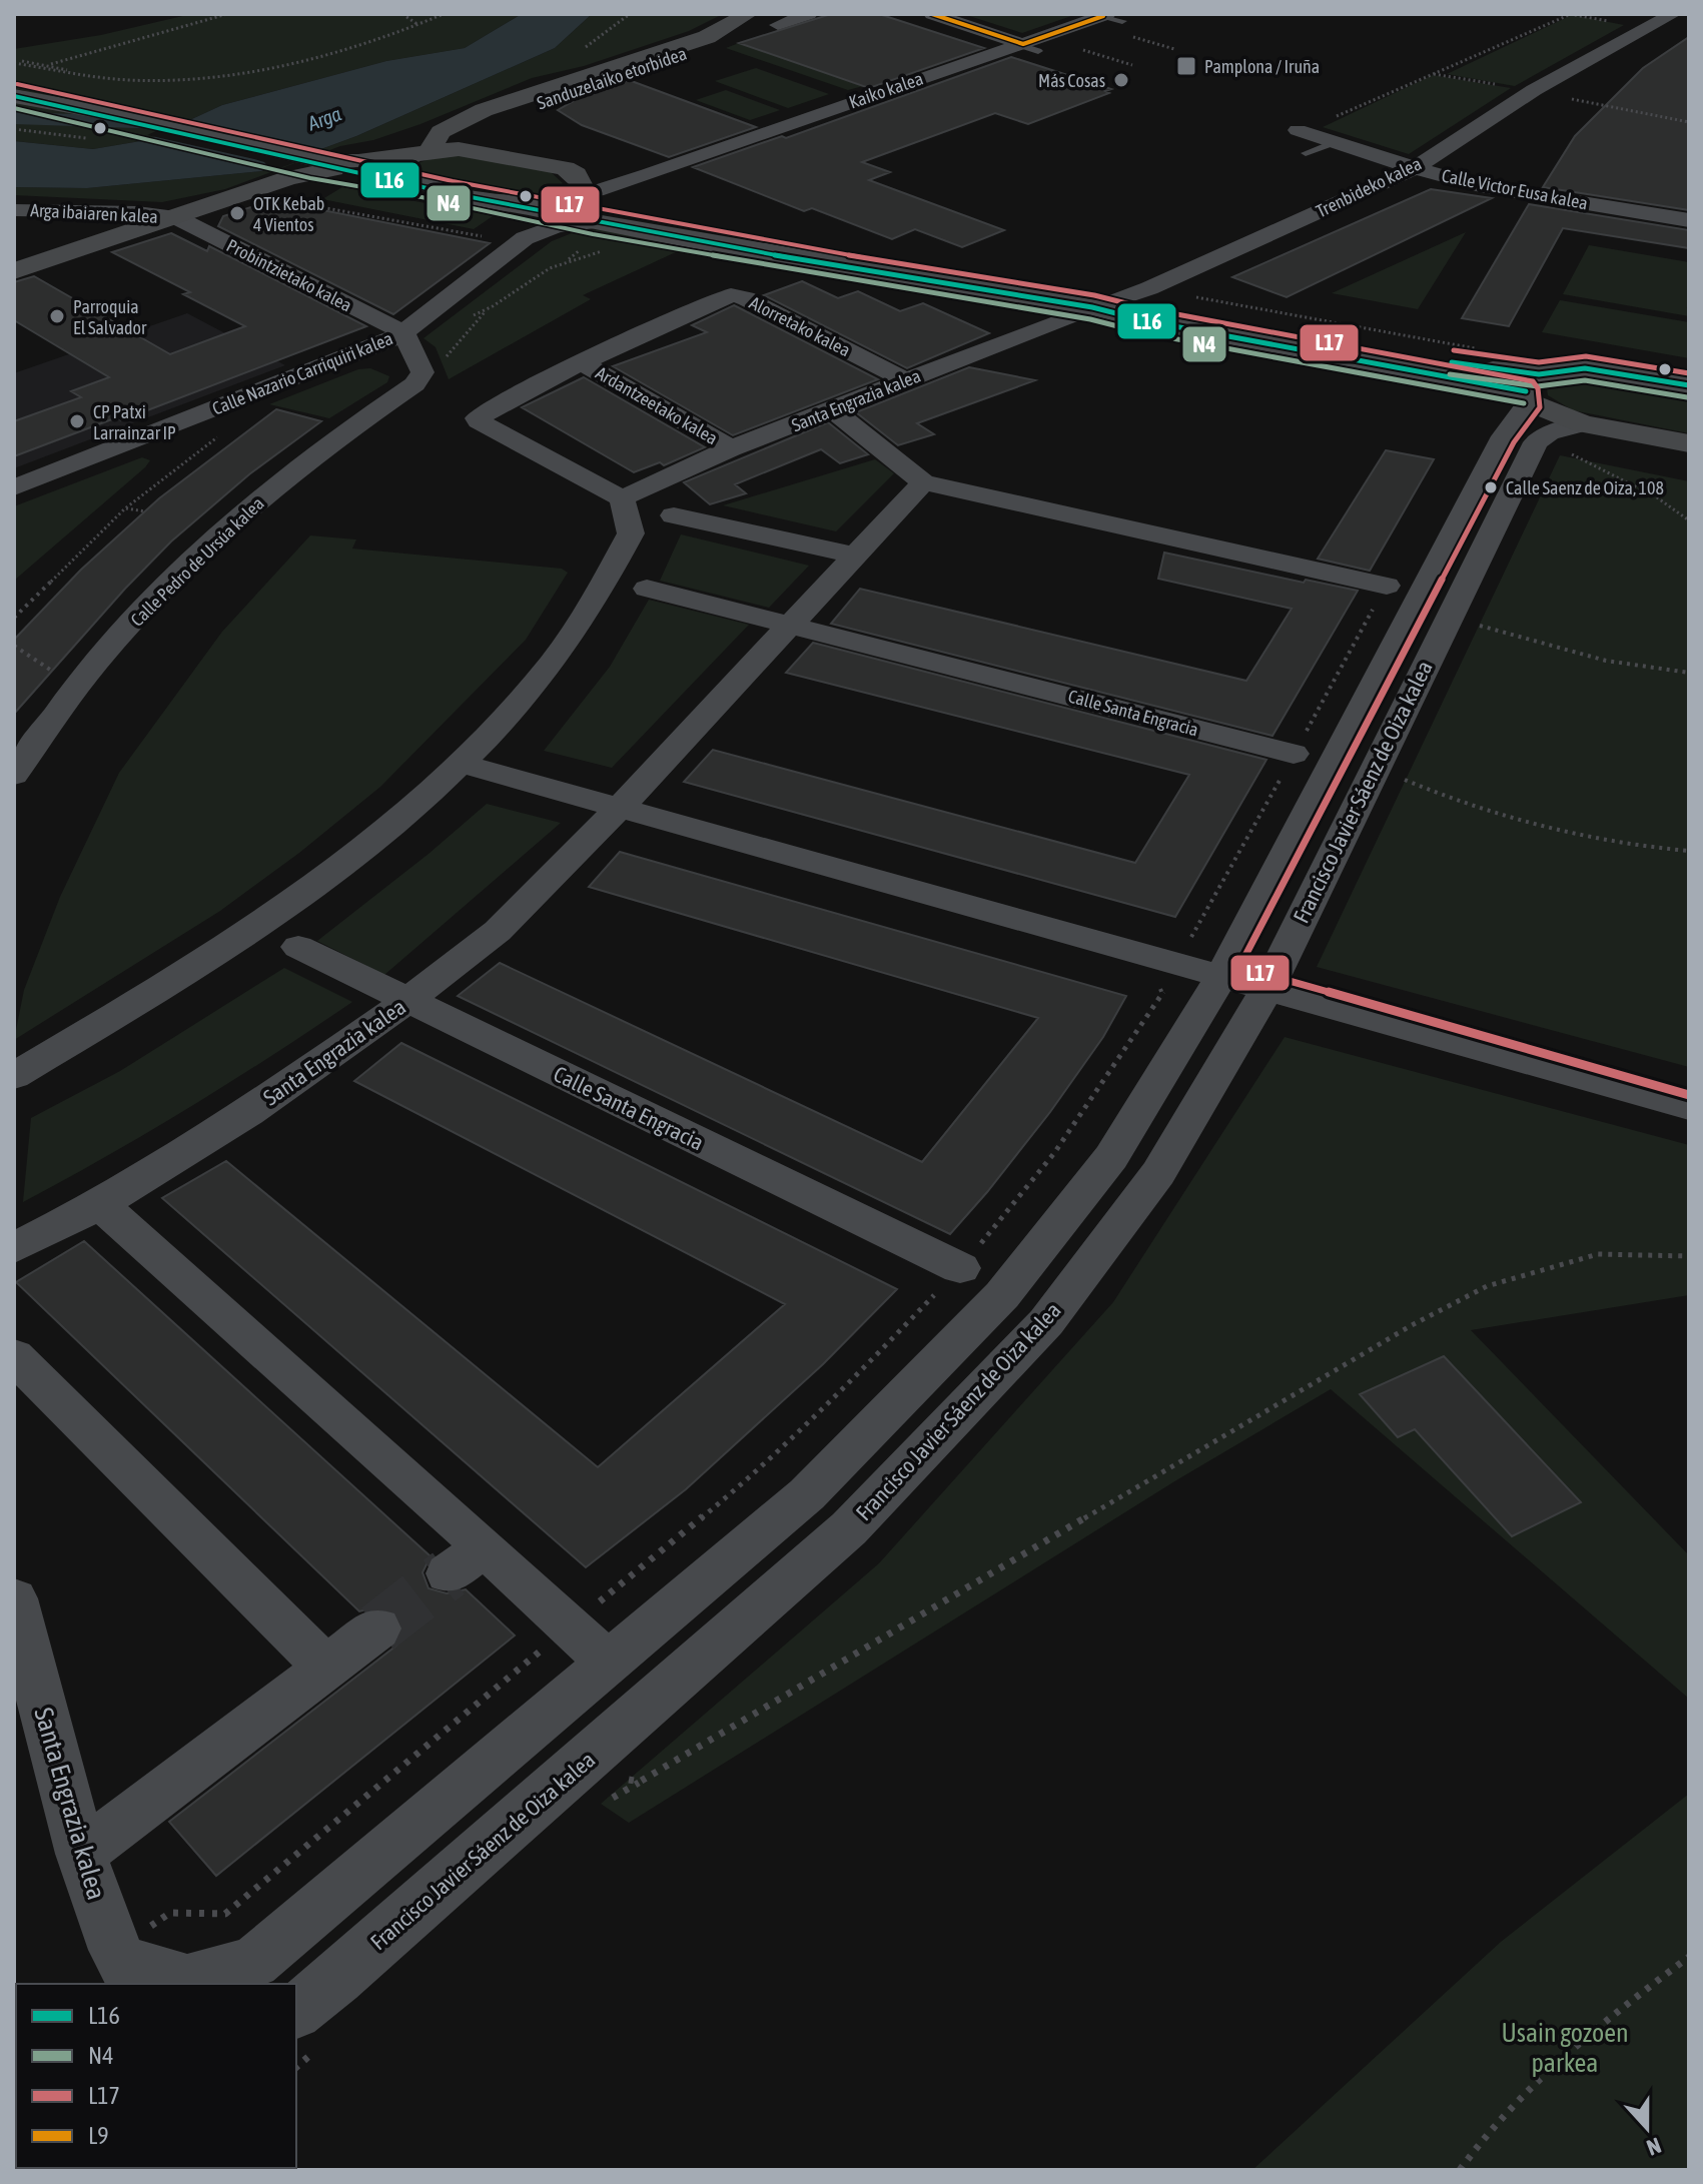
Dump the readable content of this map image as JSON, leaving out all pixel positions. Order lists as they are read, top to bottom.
{
  "streets": {
    "main road": ["Sanduzelaiko etorbidea"],
    "street": [
      "Kaiko kalea",
      "Trenbideko kalea",
      "Calle Victor Eusa kalea",
      "Arga ibaiaren kalea",
      "Probintzietako kalea",
      "Alorretako kalea",
      "Calle Nazario Carriquiri kalea",
      "Santa Engrazia kalea",
      "Ardantzeetako kalea",
      "Calle Pedro de Ursúa kalea",
      "Calle Santa Engracia",
      "Francisco Javier Sáenz de Oiza kalea"
    ]
  },
  "crossings": [
    ["Trenbideko kalea", "Calle Victor Eusa kalea"],
    ["Trenbideko kalea", "Santa Engrazia kalea"],
    ["Arga ibaiaren kalea", "Probintzietako kalea"],
    ["Probintzietako kalea", "Calle Nazario Carriquiri kalea"],
    ["Alorretako kalea", "Santa Engrazia kalea"],
    ["Alorretako kalea", "Ardantzeetako kalea"],
    ["Santa Engrazia kalea", "Ardantzeetako kalea"],
    ["Santa Engrazia kalea", "Calle Santa Engracia"],
    ["Santa Engrazia kalea", "Francisco Javier Sáenz de Oiza kalea"]
  ],
  "water": ["Arga"],
  "parks": ["Usain gozoen parkea"],
  "places": {
    "transit": ["Pamplona / Iruña"],
    "other": [
      "Más Cosas",
      "OTK Kebab 4 Vientos",
      "Parroquia El Salvador",
      "CP Patxi Larrainzar IP",
      "Calle Saenz de Oiza, 108"
    ]
  },
  "lines": [
    "transit line L9",
    "transit line L17",
    "transit line L16",
    "transit line N4"
  ],
  "legend": [
    "L16",
    "N4",
    "L17",
    "L9"
  ],
  "north": "bottom"
}
